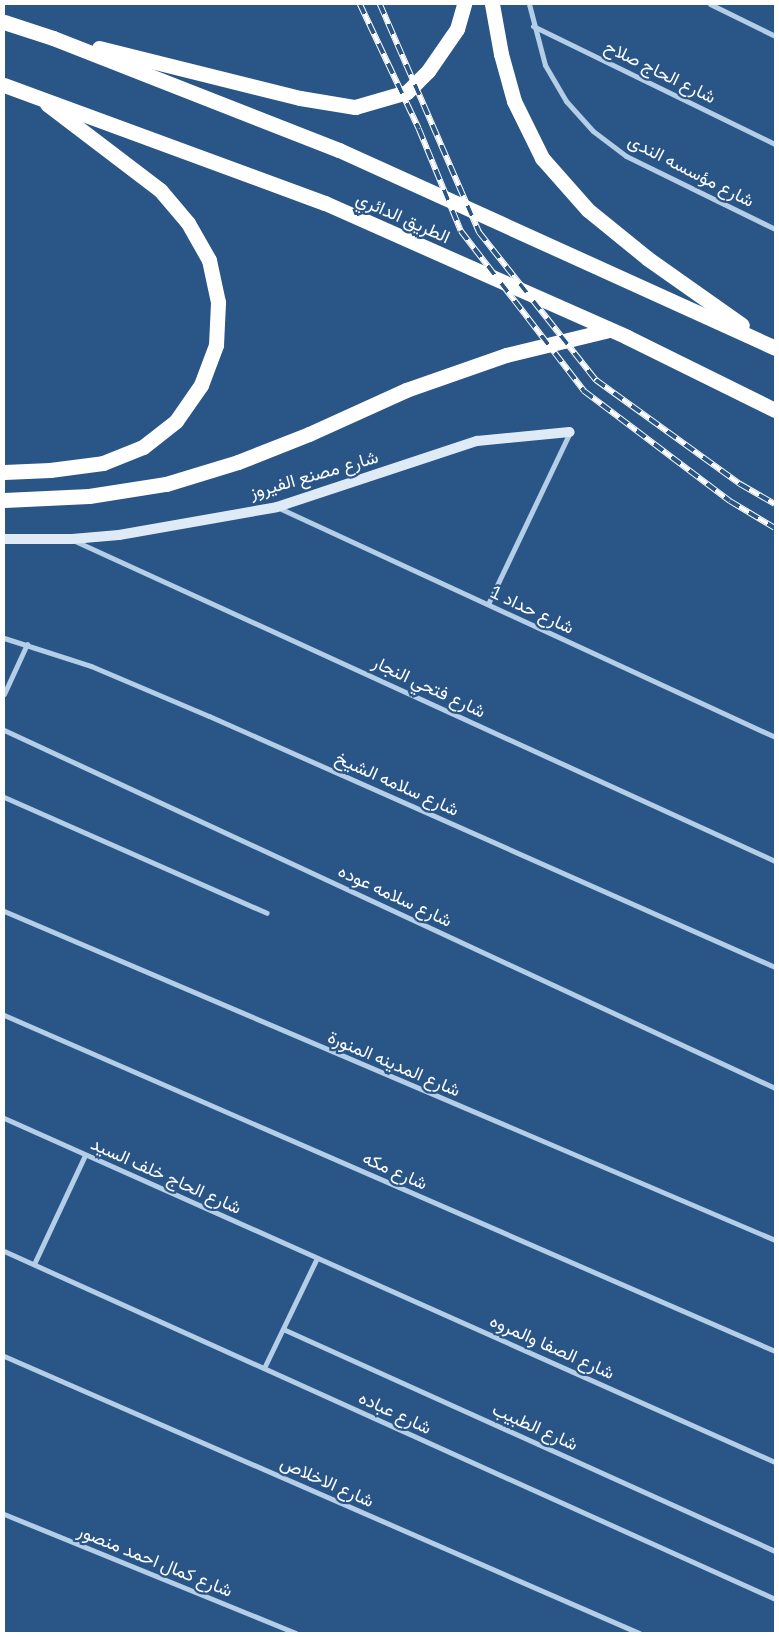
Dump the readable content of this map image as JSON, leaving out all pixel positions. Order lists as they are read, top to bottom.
{
  "streets": {
    "highway": ["الطريق الدائري"],
    "street": [
      "شارع الحاج صلاح",
      "شارع مؤسسه الندى",
      "شارع مصنع الفيروز",
      "شارع حداد 1",
      "شارع فتحي النجار",
      "شارع سلامه الشيخ",
      "شارع سلامه عوده",
      "شارع المدينه المنورة",
      "شارع مكه",
      "شارع الحاج خلف السيد",
      "شارع الصفا والمروه",
      "شارع عباده",
      "شارع الطبيب",
      "شارع الاخلاص",
      "شارع كمال احمد منصور"
    ]
  },
  "crossings": [
    ["شارع الحاج صلاح", "شارع مؤسسه الندى"],
    ["شارع مصنع الفيروز", "شارع حداد 1"],
    ["شارع مصنع الفيروز", "شارع فتحي النجار"],
    ["شارع الحاج خلف السيد", "شارع الصفا والمروه"]
  ]
}
